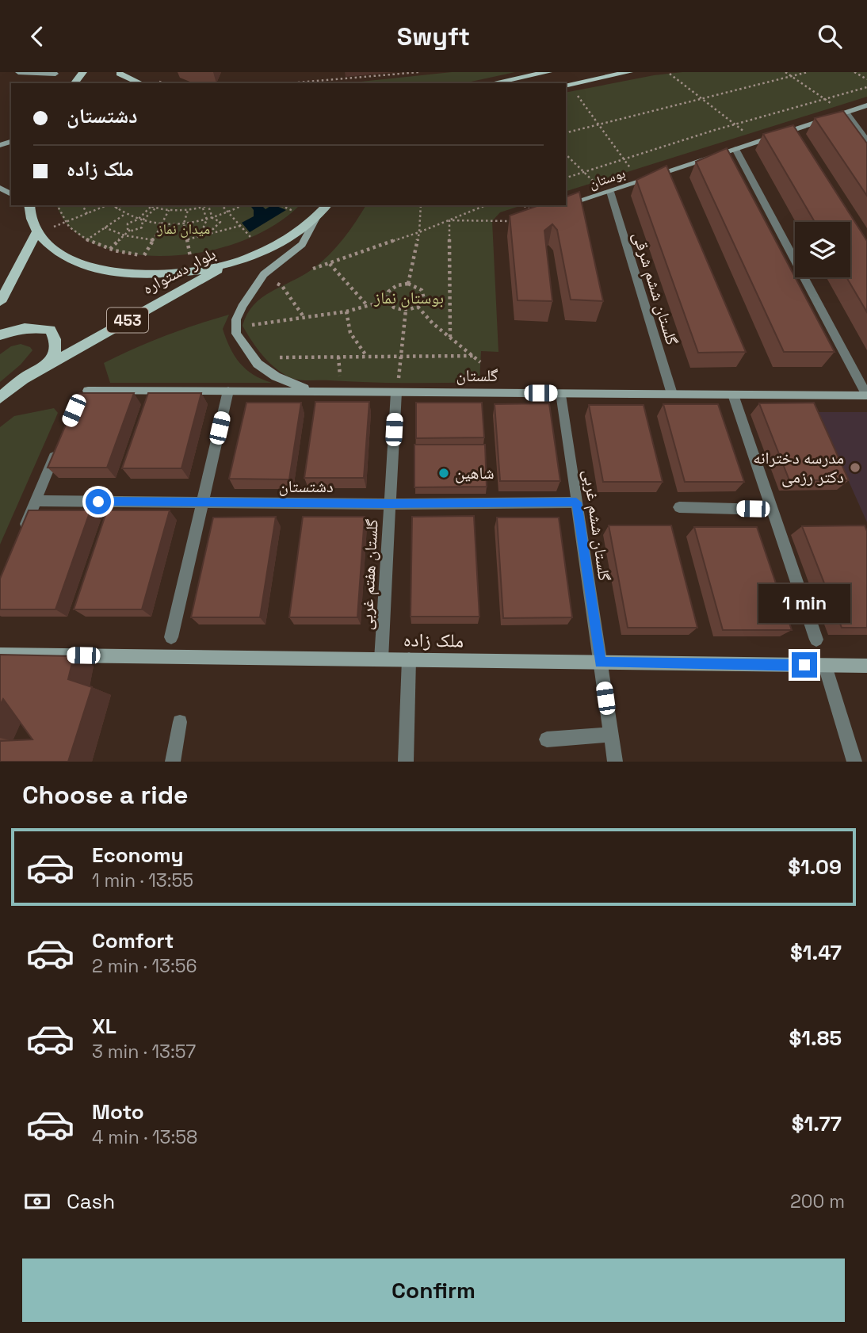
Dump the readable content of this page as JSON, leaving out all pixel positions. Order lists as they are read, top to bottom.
{
  "streets": {
    "main road": ["بلوار دستواره", "453"],
    "street": [
      "بوستان",
      "گلستان ششم شرقی",
      "گلستان",
      "دشتستان",
      "گلستان ششم غربی",
      "گلستان هفتم غربی",
      "ملک زاده"
    ]
  },
  "crossings": [
    ["بوستان", "گلستان ششم شرقی"],
    ["گلستان ششم شرقی", "گلستان"],
    ["گلستان", "گلستان ششم غربی"],
    ["گلستان", "گلستان هفتم غربی"],
    ["دشتستان", "گلستان ششم غربی"],
    ["دشتستان", "گلستان هفتم غربی"],
    ["گلستان ششم غربی", "ملک زاده"],
    ["گلستان هفتم غربی", "ملک زاده"]
  ],
  "parks": ["میدان نماز", "بوستان نماز"],
  "places": ["مدرسه دخترانه دکتر رزمی", "شاهین"],
  "page": {
    "header": "Swyft",
    "banner": ["دشتستان", "ملک زاده"],
    "bubble": "1 min",
    "heading": "Choose a ride",
    "list": [
      {
        "name": "Economy",
        "note": "1 min · 13:55",
        "value": "$1.09"
      },
      {
        "name": "Comfort",
        "note": "2 min · 13:56",
        "value": "$1.47"
      },
      {
        "name": "XL",
        "note": "3 min · 13:57",
        "value": "$1.85"
      },
      {
        "name": "Moto",
        "note": "4 min · 13:58",
        "value": "$1.77"
      }
    ],
    "pay": ["Cash", "200 m"],
    "buttons": "Confirm"
  }
}
